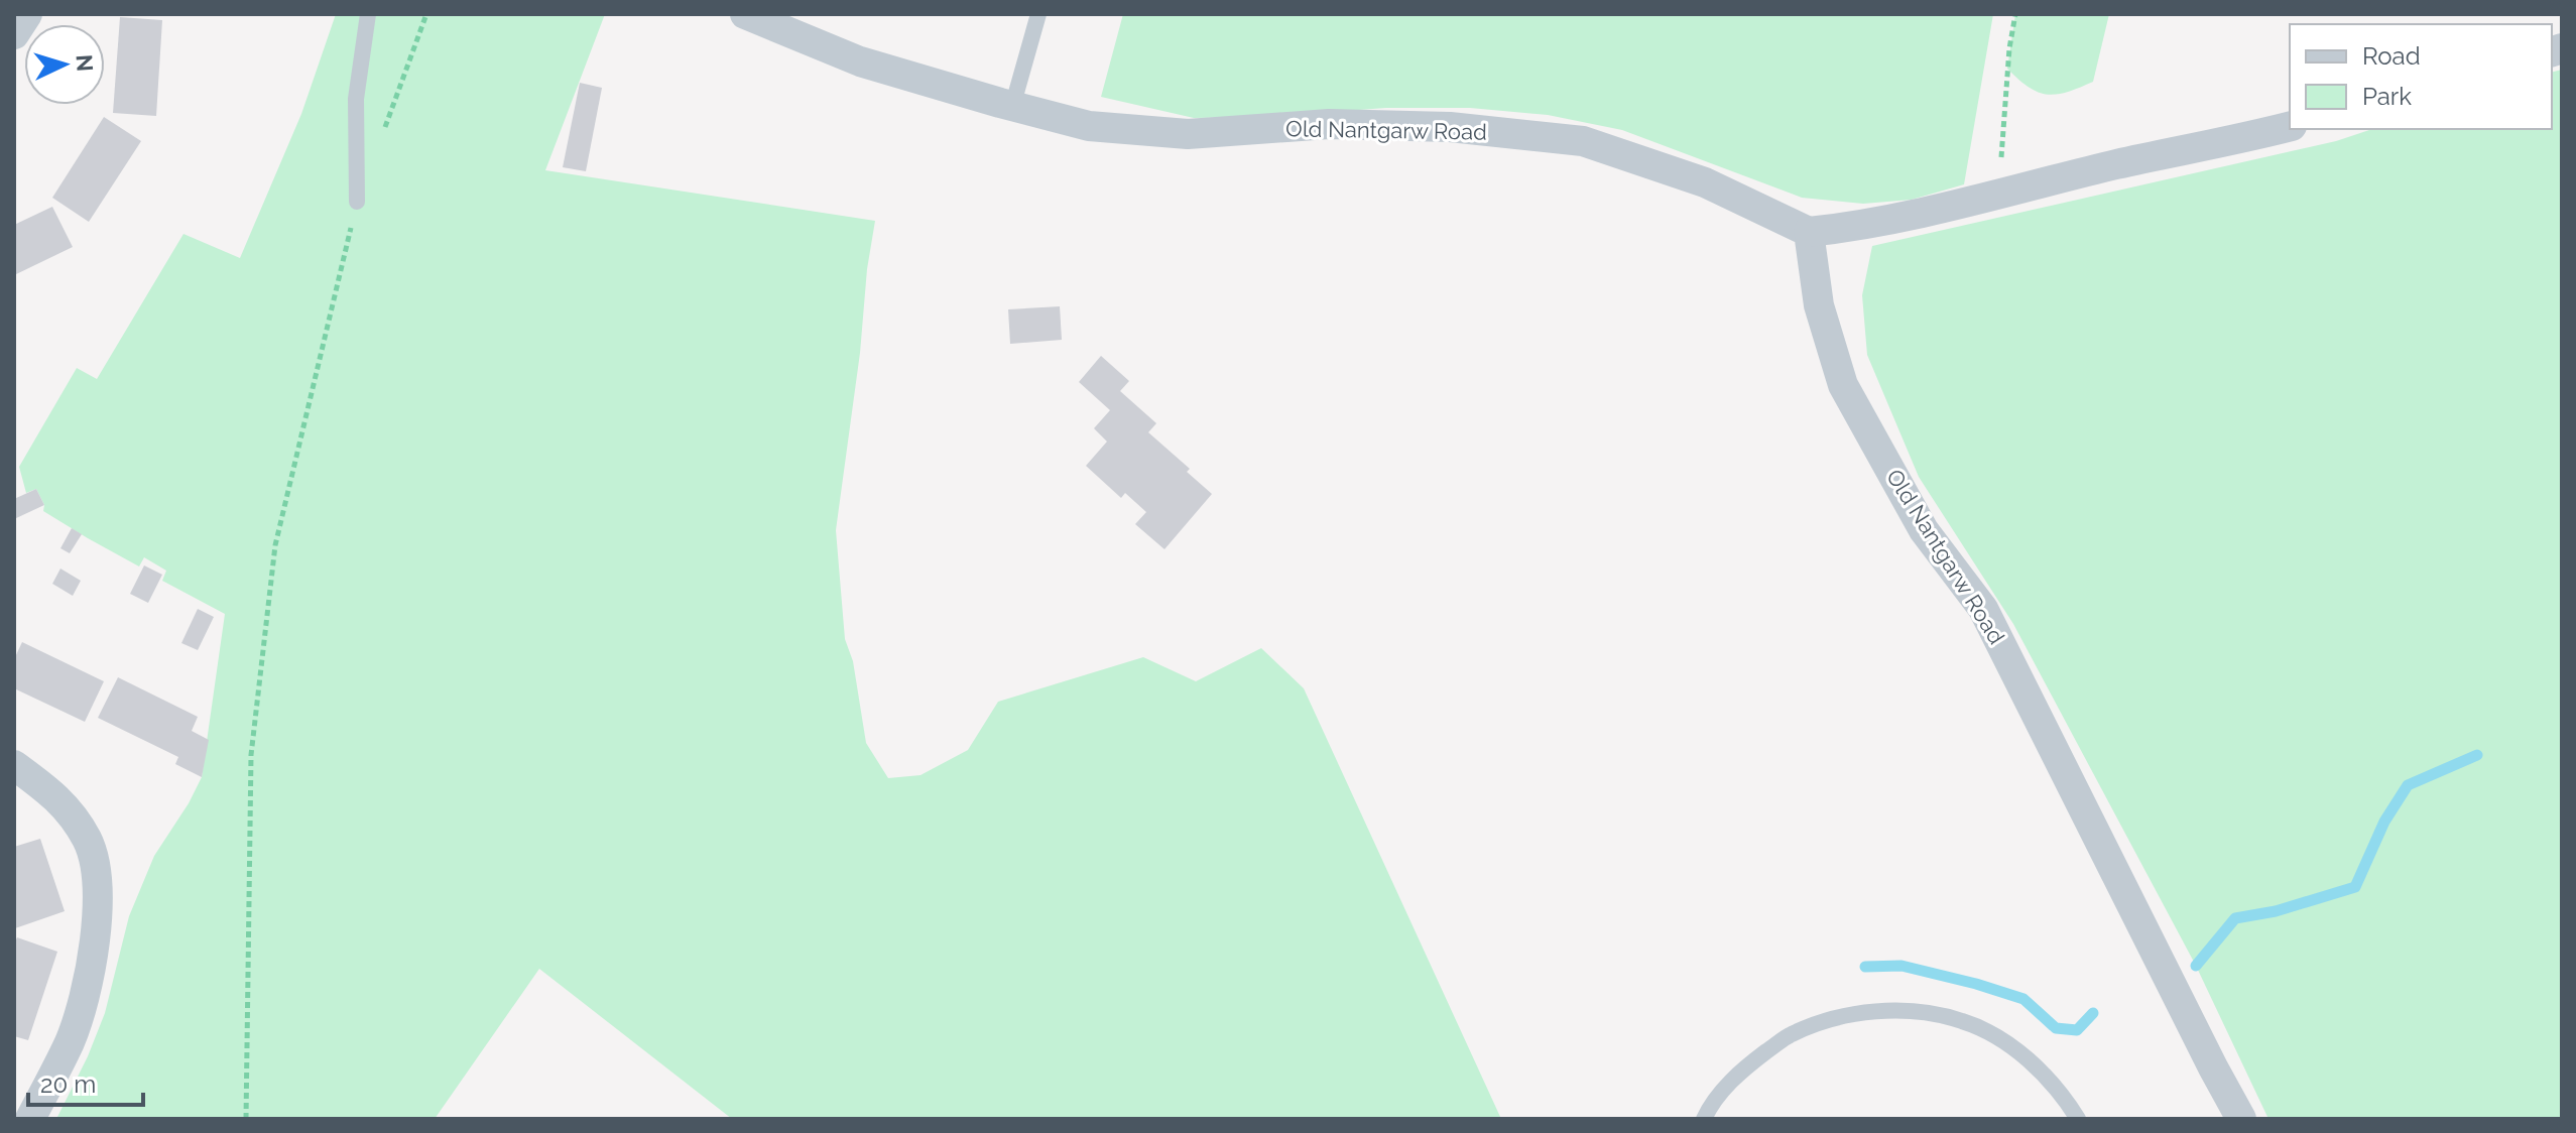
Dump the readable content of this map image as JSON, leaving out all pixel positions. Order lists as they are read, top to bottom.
{
  "streets": {
    "street": ["Old Nantgarw Road"]
  },
  "legend": ["Road", "Park"],
  "scale_bar": "20 m",
  "north": "right"
}
